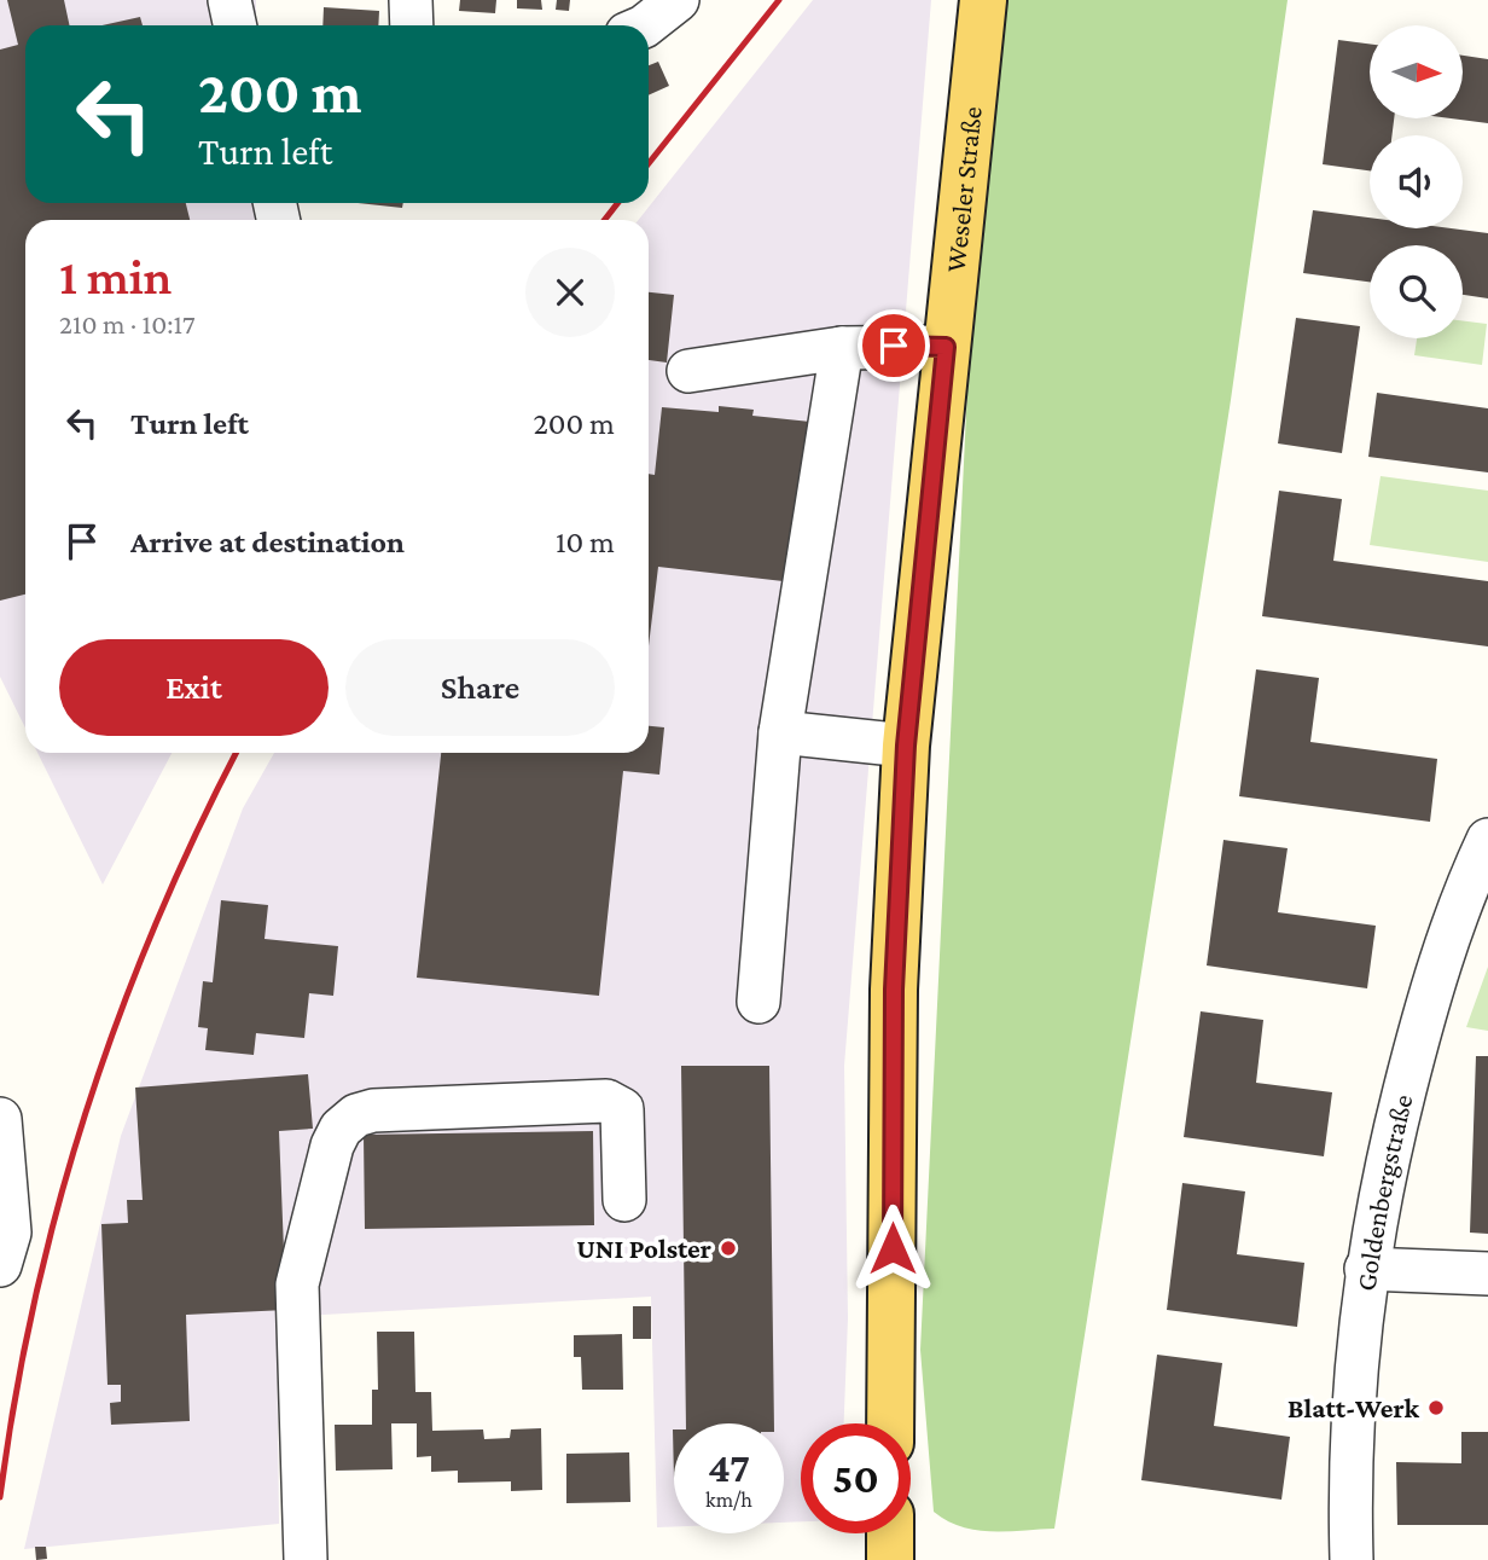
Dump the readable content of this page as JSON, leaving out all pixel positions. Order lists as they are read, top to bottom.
{
  "streets": {
    "main road": ["Weseler Straße"],
    "street": ["Goldenbergstraße"]
  },
  "places": ["UNI Polster", "Blatt-Werk"],
  "north": "right",
  "page": {
    "turn": ["200 m", "Turn left"],
    "heading": ["1 min", "210 m · 10:17"],
    "list": [
      {
        "name": "Turn left",
        "value": "200 m"
      },
      {
        "name": "Arrive at destination",
        "value": "10 m"
      }
    ],
    "buttons": ["Exit", "Share"],
    "speed": "47 km/h",
    "limit": "50"
  }
}
